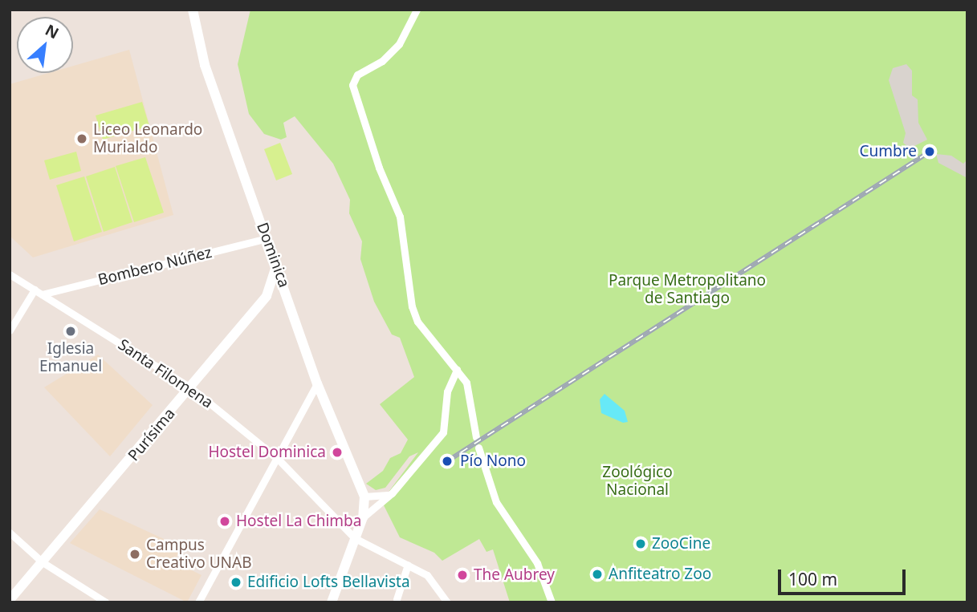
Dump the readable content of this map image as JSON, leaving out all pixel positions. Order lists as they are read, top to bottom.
{
  "streets": {
    "main road": ["Dominica", "Purísima"],
    "street": ["Bombero Núñez", "Santa Filomena"]
  },
  "crossings": [
    ["Dominica", "Bombero Núñez"],
    ["Dominica", "Purísima"],
    ["Bombero Núñez", "Santa Filomena"],
    ["Santa Filomena", "Purísima"]
  ],
  "parks": ["Parque Metropolitano de Santiago", "Zoológico Nacional"],
  "places": [
    "Liceo Leonardo Murialdo",
    "Cumbre",
    "Iglesia Emanuel",
    "Hostel Dominica",
    "Pío Nono",
    "Hostel La Chimba",
    "ZooCine",
    "Campus Creativo UNAB",
    "Anfiteatro Zoo",
    "The Aubrey",
    "Edificio Lofts Bellavista"
  ],
  "scale_bar": "100 m",
  "north": "top right"
}
